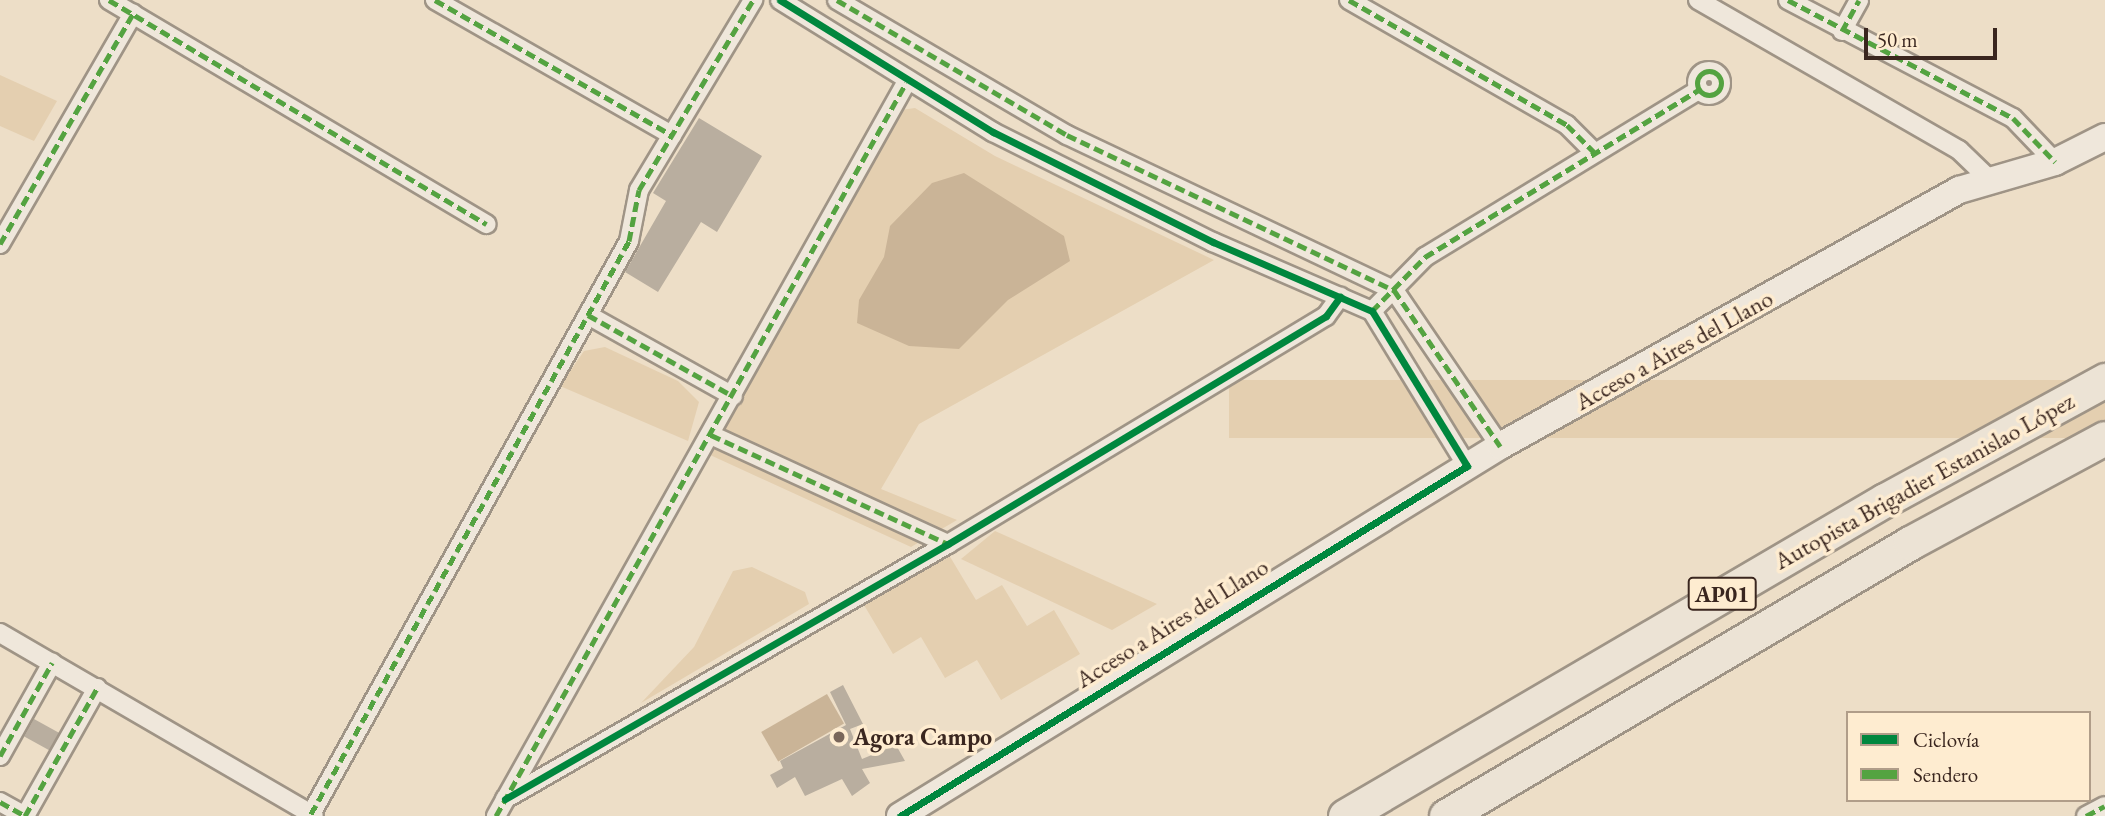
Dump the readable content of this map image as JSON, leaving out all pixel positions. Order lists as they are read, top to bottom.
{
  "streets": {
    "highway": ["Autopista Brigadier Estanislao López", "AP01"],
    "main road": ["Acceso a Aires del Llano"]
  },
  "places": ["Agora Campo"],
  "legend": ["Ciclovía", "Sendero"],
  "scale_bar": "50 m"
}
